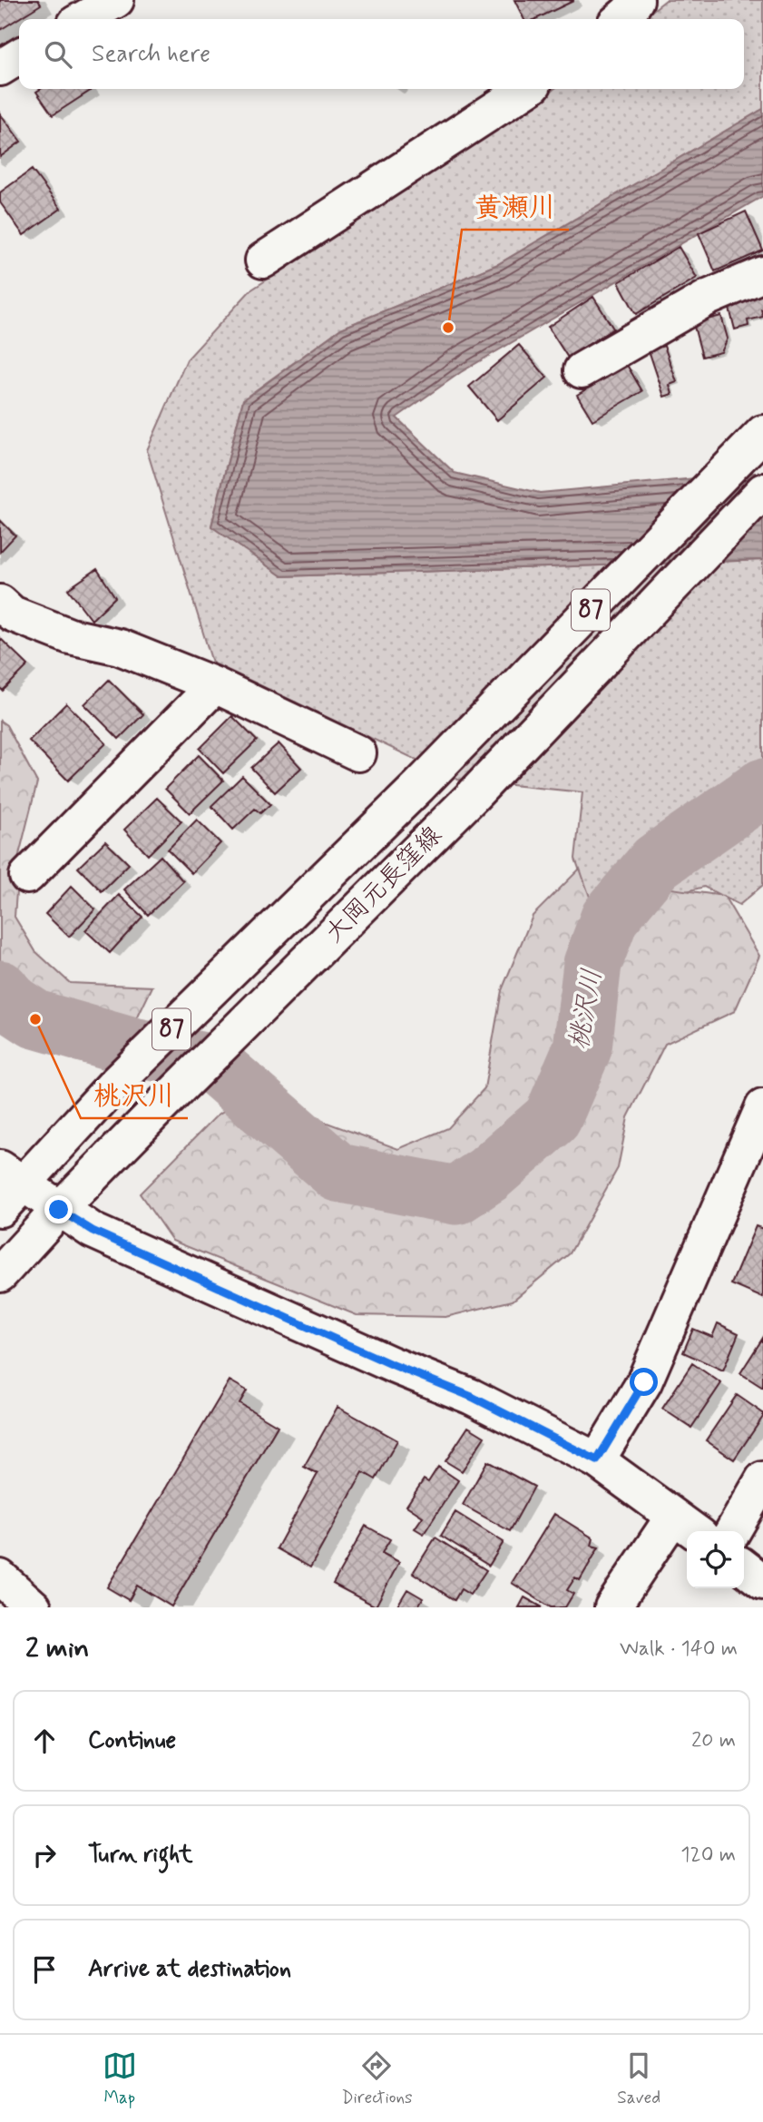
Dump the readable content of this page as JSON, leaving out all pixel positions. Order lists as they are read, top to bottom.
{
  "streets": {
    "street": ["87", "大岡元長窪線"]
  },
  "water": ["桃沢川"],
  "places": ["黄瀬川", "桃沢川"],
  "page": {
    "search": "Search here",
    "heading": ["2 min", "Walk · 140 m"],
    "list": [
      ["Continue", "20 m"],
      ["Turn right", "120 m"],
      "Arrive at destination"
    ],
    "nav": ["Map", "Directions", "Saved"]
  }
}
